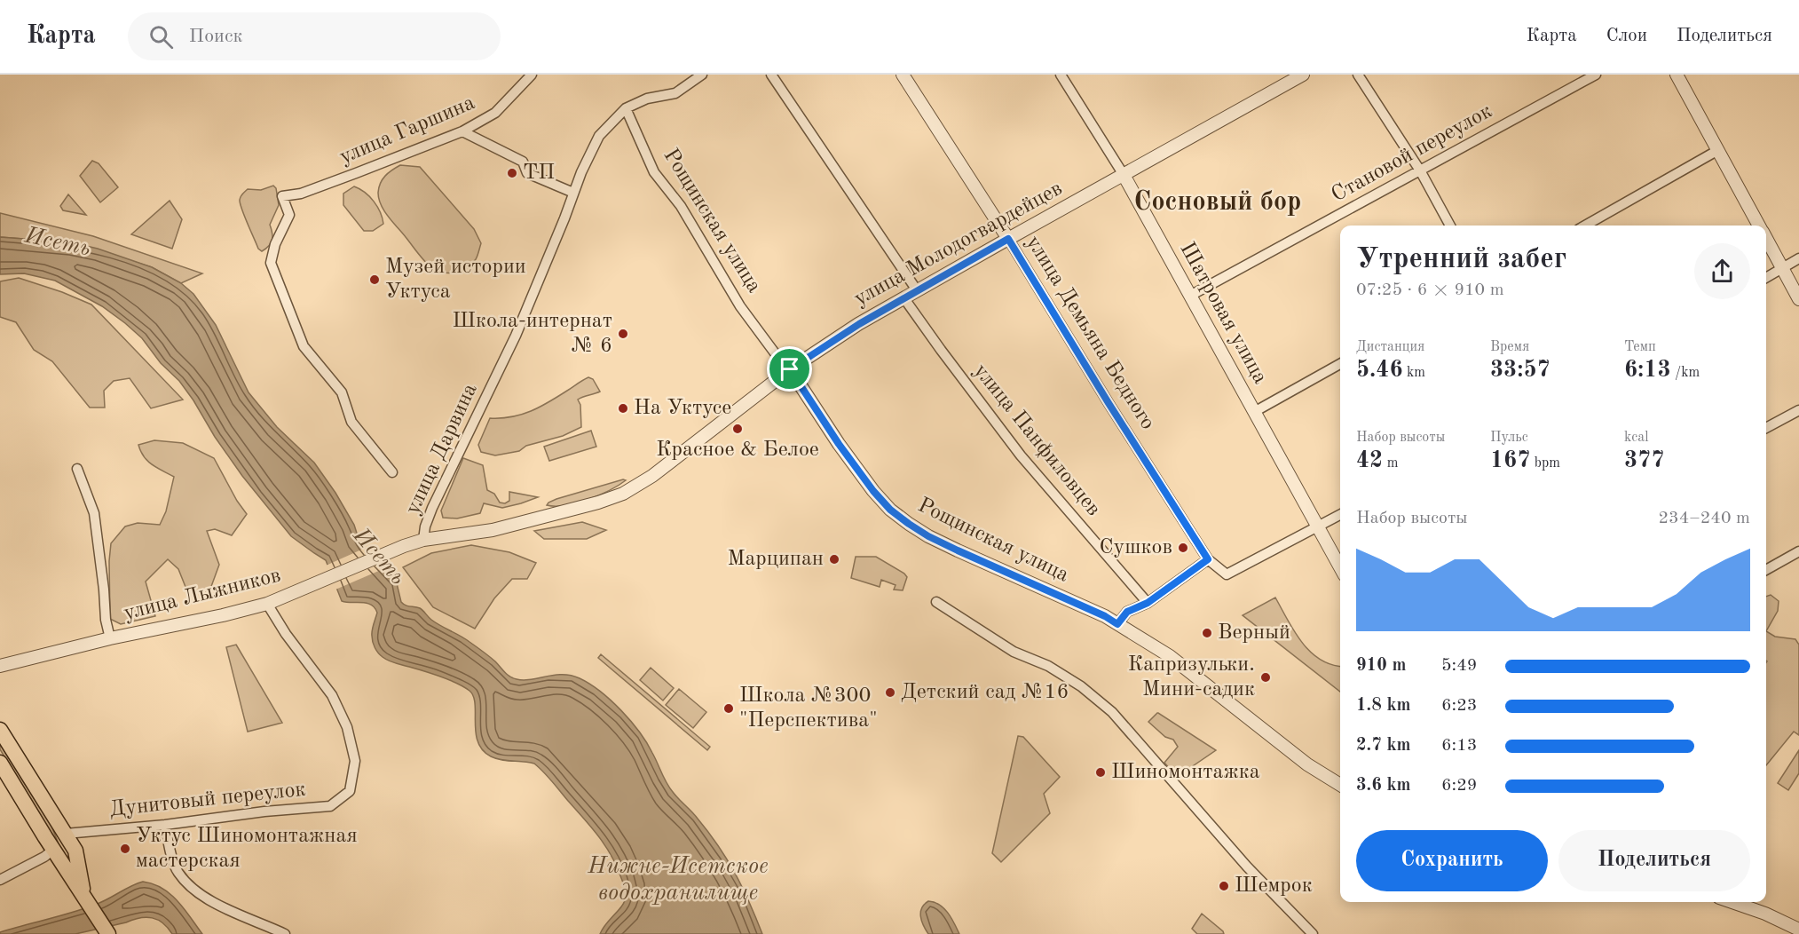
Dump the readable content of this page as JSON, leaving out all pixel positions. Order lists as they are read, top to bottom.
{
  "streets": {
    "street": [
      "улица Гаршина",
      "Становой переулок",
      "Рощинская улица",
      "улица Молодогвардейцев",
      "Шатровая улица",
      "улица Демьяна Бедного",
      "улица Панфиловцев",
      "улица Дарвина",
      "улица Лыжников",
      "Дунитовый переулок"
    ]
  },
  "crossings": [
    ["Становой переулок", "Шатровая улица"],
    ["Рощинская улица", "улица Молодогвардейцев"],
    ["Рощинская улица", "улица Дарвина"],
    ["улица Молодогвардейцев", "Шатровая улица"],
    ["улица Молодогвардейцев", "улица Демьяна Бедного"],
    ["улица Молодогвардейцев", "улица Панфиловцев"],
    ["улица Молодогвардейцев", "улица Лыжников"],
    ["улица Дарвина", "улица Лыжников"],
    ["улица Лыжников", "Дунитовый переулок"]
  ],
  "districts": ["Сосновый бор"],
  "water": ["Исеть", "Нижне-Исетское водохранилище"],
  "places": [
    "ТП",
    "Музей истории Уктуса",
    "Школа-интернат № 6",
    "На Уктусе",
    "Красное & Белое",
    "Сушков",
    "Марципан",
    "Верный",
    "Капризульки. Мини-садик",
    "Детский сад №16",
    "Школа №300 \"Перспектива\"",
    "Шиномонтажка",
    "Уктус Шиномонтажная мастерская",
    "Шемрок"
  ],
  "page": {
    "header": "Карта",
    "search": "Поиск",
    "nav": ["Карта", "Слои", "Поделиться"],
    "heading": ["Утренний забег", "07:25 · 6 × 910 m"],
    "stats": [
      ["Дистанция", "5.46 km"],
      ["Время", "33:57"],
      ["Темп", "6:13 /km"],
      ["Набор высоты", "42 m"],
      ["Пульс", "167 bpm"],
      ["kcal", "377"]
    ],
    "chart": ["Набор высоты", "234–240 m"],
    "list": [
      {
        "name": "910 m",
        "note": "5:49"
      },
      {
        "name": "1.8 km",
        "note": "6:23"
      },
      {
        "name": "2.7 km",
        "note": "6:13"
      },
      {
        "name": "3.6 km",
        "note": "6:29"
      }
    ],
    "buttons": ["Сохранить", "Поделиться"]
  }
}
